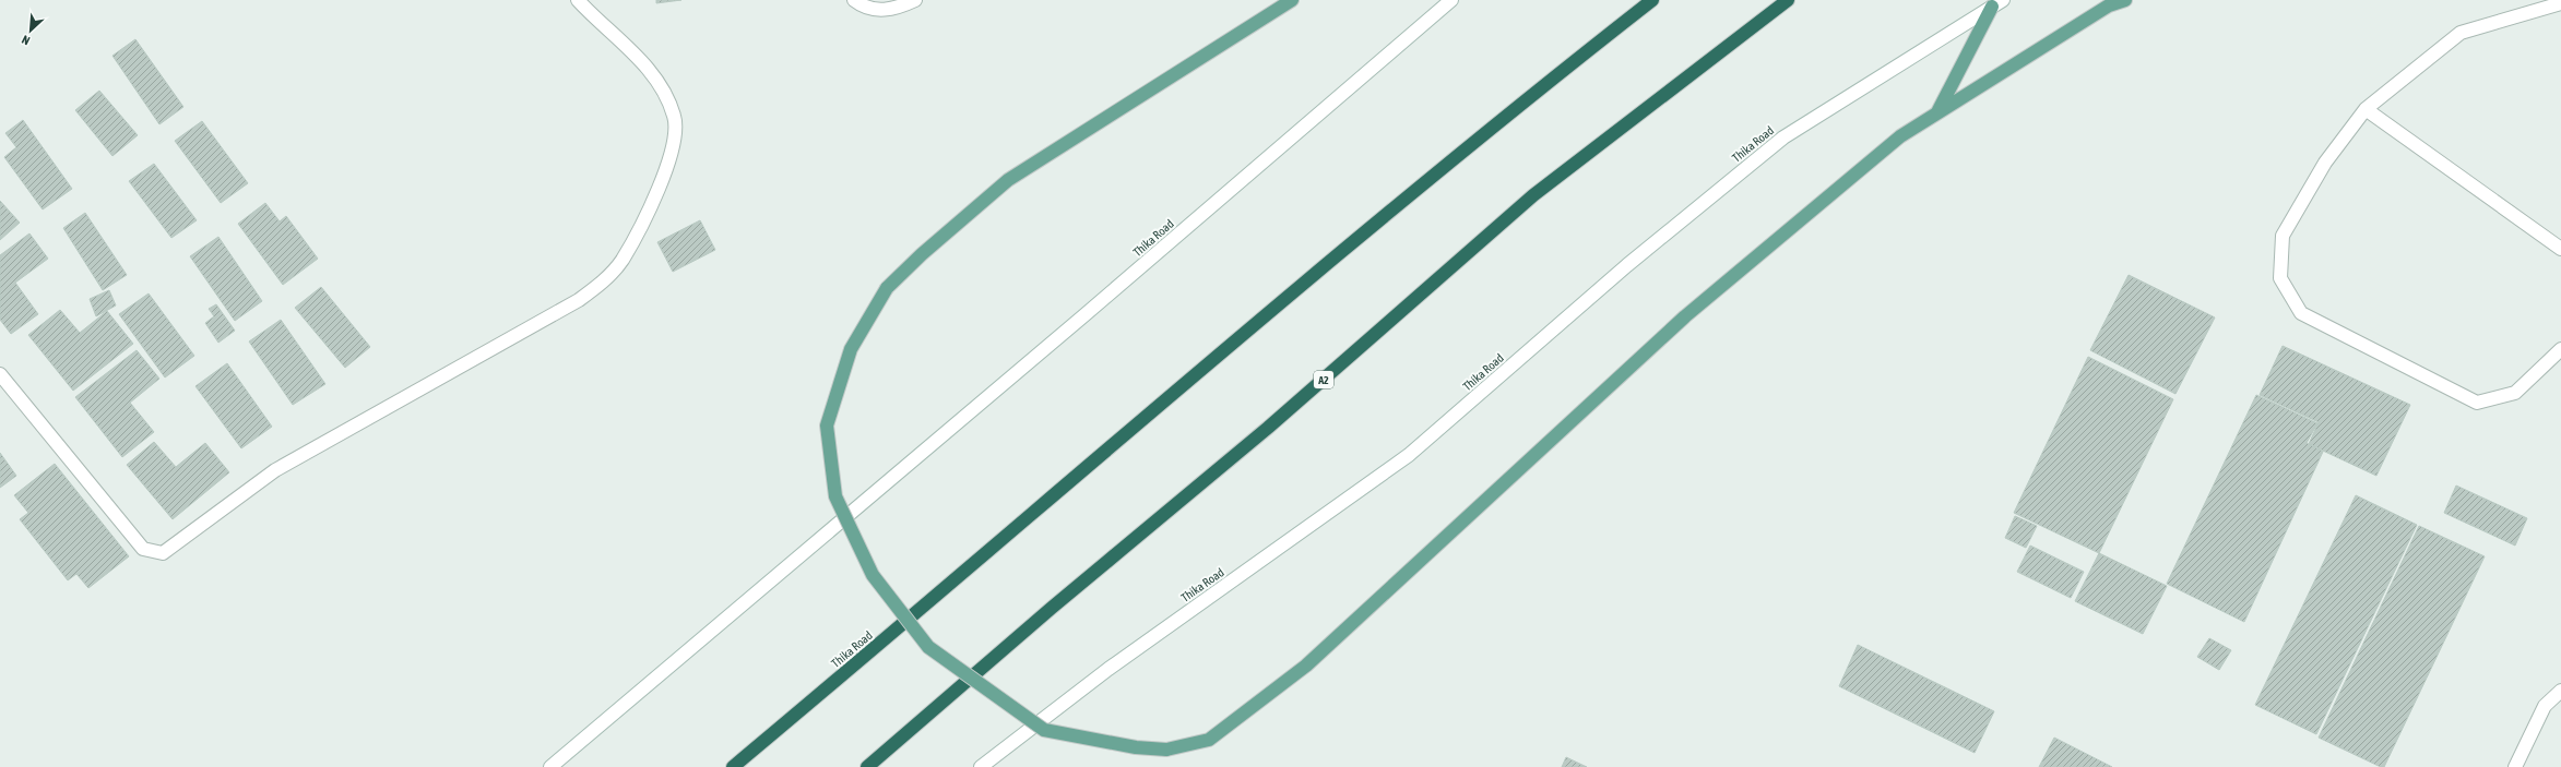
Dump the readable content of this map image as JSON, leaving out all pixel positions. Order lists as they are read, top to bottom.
{
  "streets": {
    "highway": ["Thika Road", "A2"]
  },
  "north": "bottom left"
}
